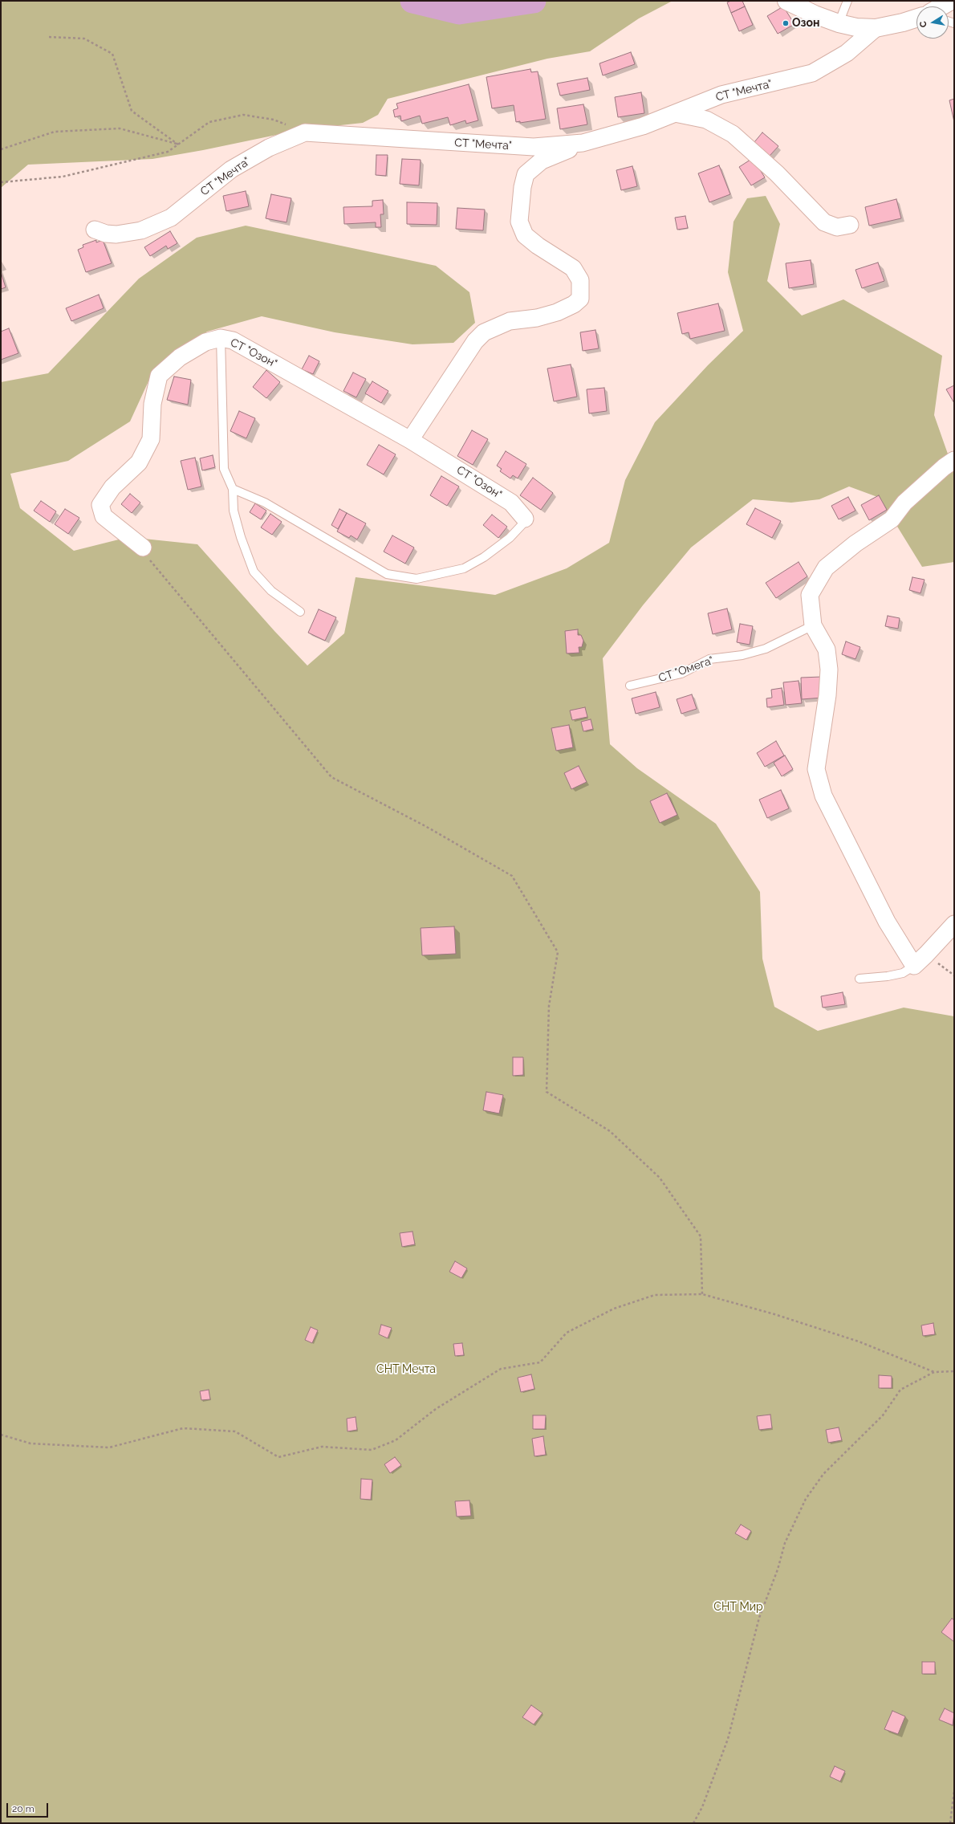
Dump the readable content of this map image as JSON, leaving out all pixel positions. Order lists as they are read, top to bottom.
{
  "streets": {
    "street": ["СТ \"Мечта\"", "СТ \"Озон\""],
    "lane": ["СТ \"Омега\""]
  },
  "parks": ["СНТ Мечта", "СНТ Мир"],
  "places": ["Озон"],
  "scale_bar": "20 m",
  "north": "left"
}
